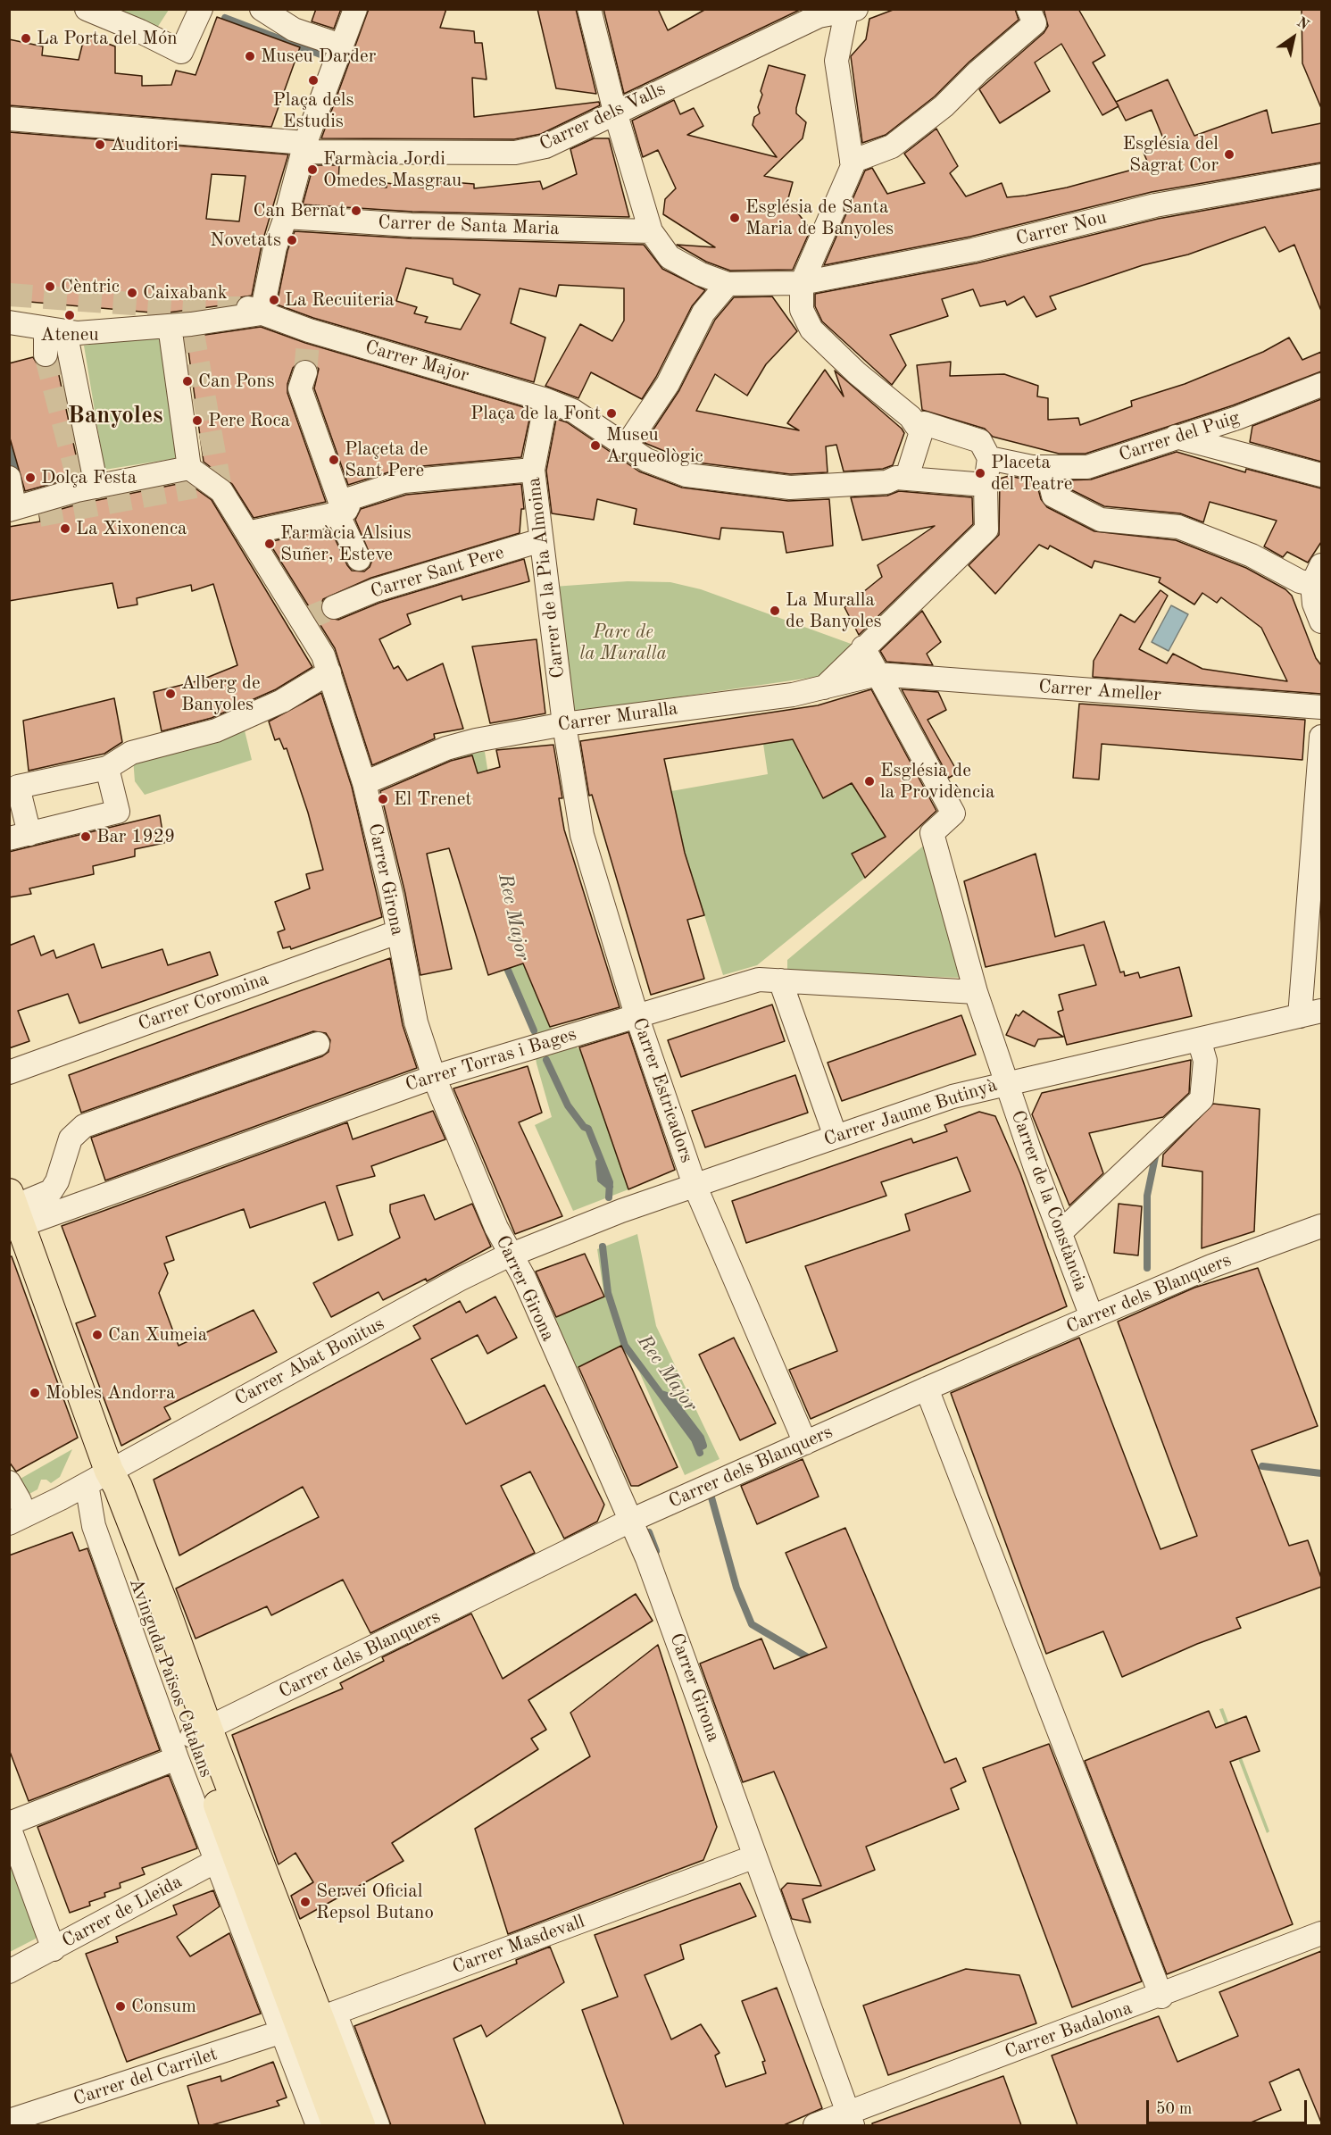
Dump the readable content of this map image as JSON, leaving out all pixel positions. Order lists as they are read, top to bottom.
{
  "streets": {
    "main road": ["Avinguda Països Catalans"],
    "street": [
      "Carrer dels Valls",
      "Carrer de Santa Maria",
      "Carrer Nou",
      "Carrer Major",
      "Carrer del Puig",
      "Carrer Sant Pere",
      "Carrer de la Pia Almoina",
      "Carrer Ameller",
      "Carrer Muralla",
      "Carrer Girona",
      "Carrer Coromina",
      "Carrer Torras i Bages",
      "Carrer Estricadors",
      "Carrer Jaume Butinyà",
      "Carrer de la Constància",
      "Carrer dels Blanquers",
      "Carrer Abat Bonitus",
      "Carrer de Lleida",
      "Carrer Masdevall",
      "Carrer Badalona",
      "Carrer del Carrilet"
    ]
  },
  "crossings": [
    ["Carrer Major", "Carrer de la Pia Almoina"],
    ["Carrer Sant Pere", "Carrer de la Pia Almoina"],
    ["Carrer de la Pia Almoina", "Carrer Muralla"],
    ["Carrer de la Pia Almoina", "Carrer Estricadors"],
    ["Carrer Ameller", "Carrer Muralla"],
    ["Carrer Ameller", "Carrer de la Constància"],
    ["Carrer Muralla", "Carrer Girona"],
    ["Carrer Muralla", "Carrer Estricadors"],
    ["Carrer Muralla", "Carrer de la Constància"],
    ["Carrer Girona", "Carrer Coromina"],
    ["Carrer Girona", "Carrer Torras i Bages"],
    ["Carrer Girona", "Carrer Jaume Butinyà"],
    ["Carrer Girona", "Carrer dels Blanquers"],
    ["Carrer Girona", "Carrer Abat Bonitus"],
    ["Carrer Girona", "Carrer Masdevall"],
    ["Carrer Girona", "Carrer Badalona"],
    ["Carrer Torras i Bages", "Carrer Estricadors"],
    ["Carrer Torras i Bages", "Carrer de la Constància"],
    ["Carrer Torras i Bages", "Avinguda Països Catalans"],
    ["Carrer Estricadors", "Carrer Jaume Butinyà"],
    ["Carrer Estricadors", "Carrer dels Blanquers"],
    ["Carrer Jaume Butinyà", "Carrer de la Constància"],
    ["Carrer Jaume Butinyà", "Carrer Abat Bonitus"],
    ["Carrer de la Constància", "Carrer dels Blanquers"],
    ["Carrer dels Blanquers", "Avinguda Països Catalans"],
    ["Carrer Abat Bonitus", "Avinguda Països Catalans"],
    ["Avinguda Països Catalans", "Carrer de Lleida"],
    ["Avinguda Països Catalans", "Carrer Masdevall"],
    ["Avinguda Països Catalans", "Carrer del Carrilet"],
    ["Carrer Masdevall", "Carrer del Carrilet"]
  ],
  "districts": ["Banyoles"],
  "water": ["Rec Major"],
  "parks": ["Parc de la Muralla"],
  "places": [
    "La Porta del Món",
    "Museu Darder",
    "Plaça dels Estudis",
    "Auditori",
    "Església del Sagrat Cor",
    "Farmàcia Jordi Omedes Masgrau",
    "Can Bernat",
    "Església de Santa Maria de Banyoles",
    "Novetats",
    "Cèntric",
    "Caixabank",
    "La Recuiteria",
    "Ateneu",
    "Can Pons",
    "Plaça de la Font",
    "Pere Roca",
    "Museu Arqueològic",
    "Plaçeta de Sant Pere",
    "Placeta del Teatre",
    "Dolça Festa",
    "La Xixonenca",
    "Farmàcia Alsius Suñer, Esteve",
    "La Muralla de Banyoles",
    "Alberg de Banyoles",
    "Església de la Providència",
    "El Trenet",
    "Bar 1929",
    "Can Xumeia",
    "Mobles Andorra",
    "Servei Oficial Repsol Butano",
    "Consum"
  ],
  "scale_bar": "50 m",
  "north": "top right"
}
